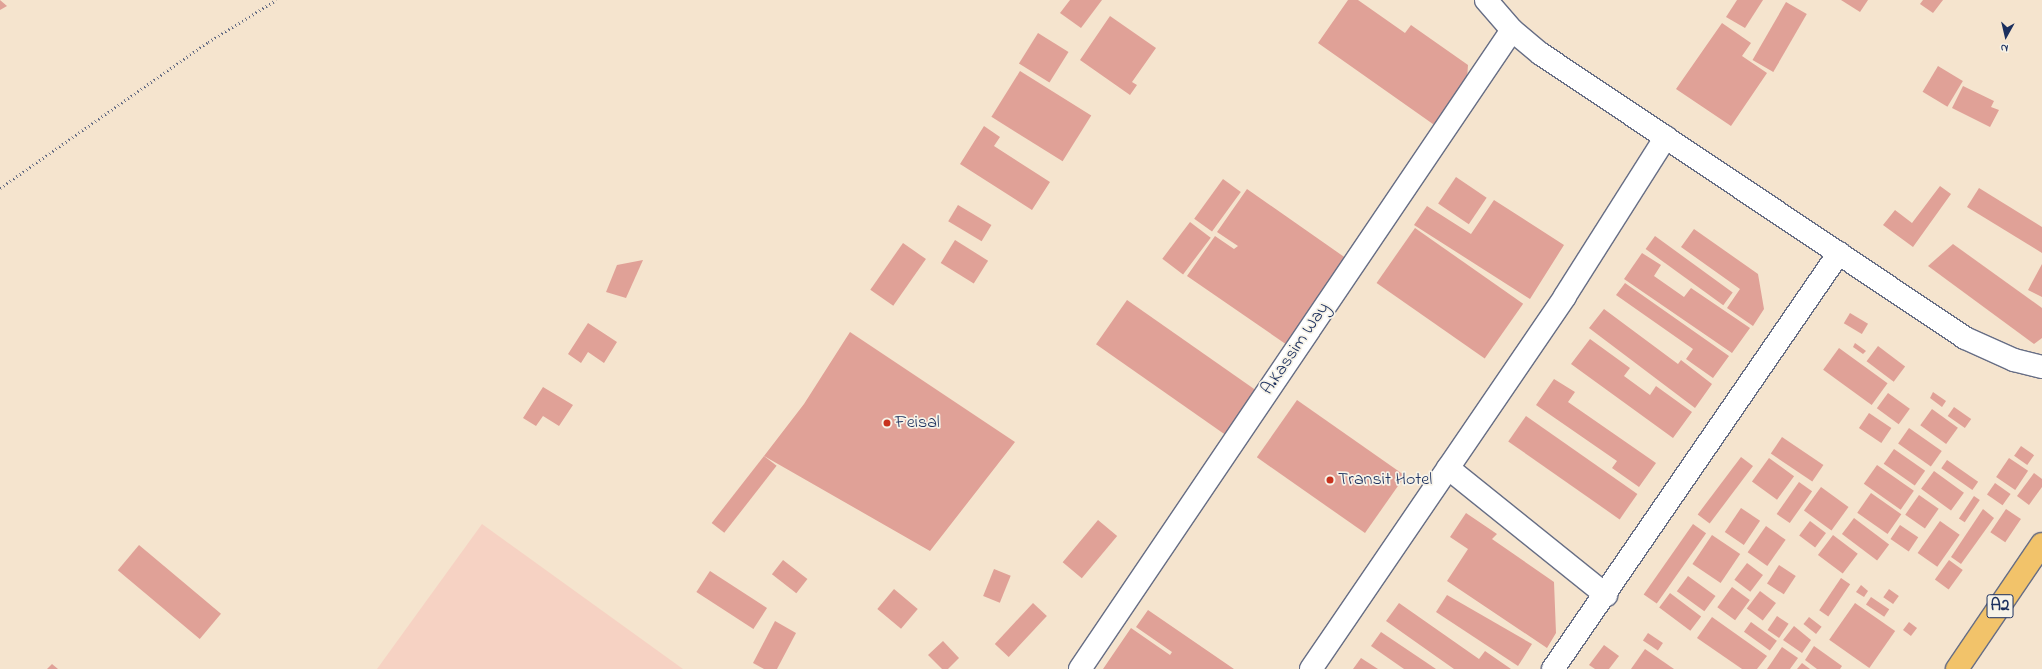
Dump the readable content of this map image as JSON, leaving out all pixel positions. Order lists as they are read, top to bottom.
{
  "streets": {
    "highway": ["A2"],
    "street": ["A.Kassim Way"]
  },
  "places": ["Feisal", "Transit Hotel"],
  "north": "bottom"
}
